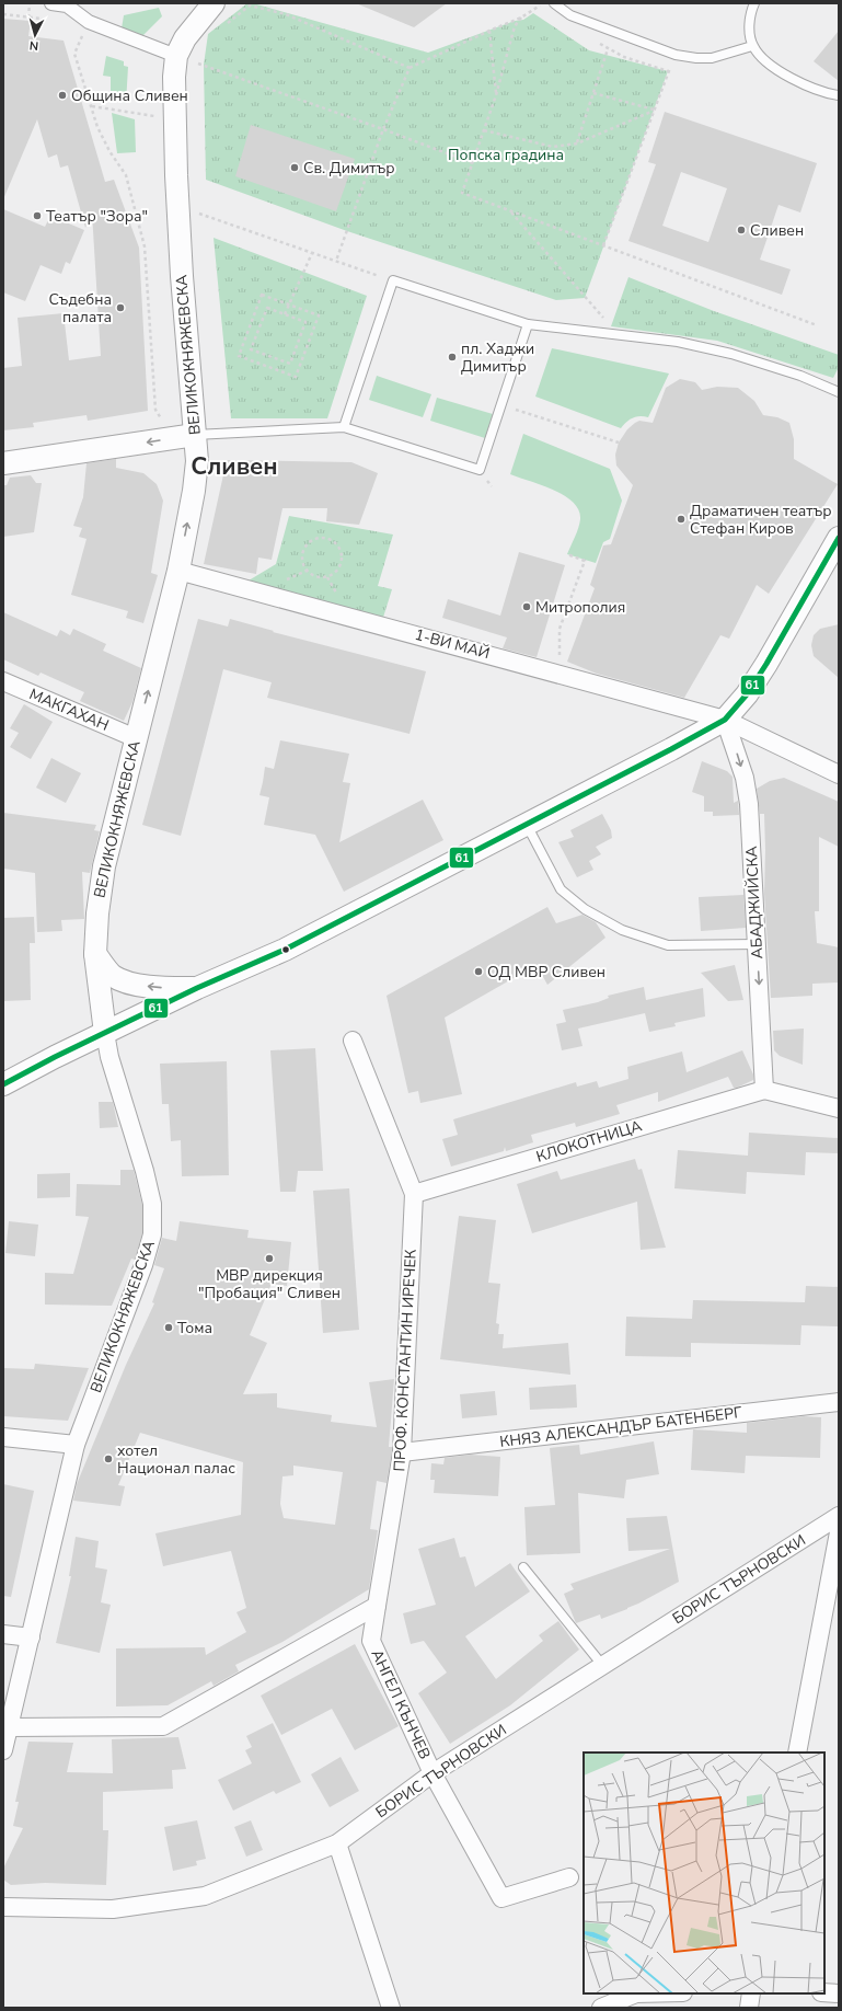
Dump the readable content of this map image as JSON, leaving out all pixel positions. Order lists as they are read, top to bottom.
{
  "streets": {
    "street": [
      "ВЕЛИКОКНЯЖЕВСКА",
      "1-ВИ МАЙ",
      "МАКГАХАН",
      "АБАДЖИЙСКА",
      "КЛОКОТНИЦА",
      "ПРОФ. КОНСТАНТИН ИРЕЧЕК",
      "КНЯЗ АЛЕКСАНДЪР БАТЕНБЕРГ",
      "БОРИС ТЪРНОВСКИ",
      "АНГЕЛ КЪНЧЕВ"
    ]
  },
  "crossings": [
    ["ВЕЛИКОКНЯЖЕВСКА", "1-ВИ МАЙ"],
    ["ВЕЛИКОКНЯЖЕВСКА", "МАКГАХАН"],
    ["1-ВИ МАЙ", "АБАДЖИЙСКА"],
    ["АБАДЖИЙСКА", "КЛОКОТНИЦА"],
    ["КЛОКОТНИЦА", "ПРОФ. КОНСТАНТИН ИРЕЧЕК"],
    ["ПРОФ. КОНСТАНТИН ИРЕЧЕК", "КНЯЗ АЛЕКСАНДЪР БАТЕНБЕРГ"],
    ["ПРОФ. КОНСТАНТИН ИРЕЧЕК", "АНГЕЛ КЪНЧЕВ"],
    ["БОРИС ТЪРНОВСКИ", "АНГЕЛ КЪНЧЕВ"]
  ],
  "one_way": ["АБАДЖИЙСКА"],
  "districts": ["Сливен"],
  "parks": ["Попска градина"],
  "places": [
    "Община Сливен",
    "Св. Димитър",
    "Театър \"Зора\"",
    "Сливен",
    "Съдебна палата",
    "пл. Хаджи Димитър",
    "Драматичен театър Стефан Киров",
    "Митрополия",
    "ОД МВР Сливен",
    "МВР дирекция \"Пробация\" Сливен",
    "Тома",
    "хотел Национал палас"
  ],
  "lines": ["transit line 61"],
  "north": "bottom"
}
